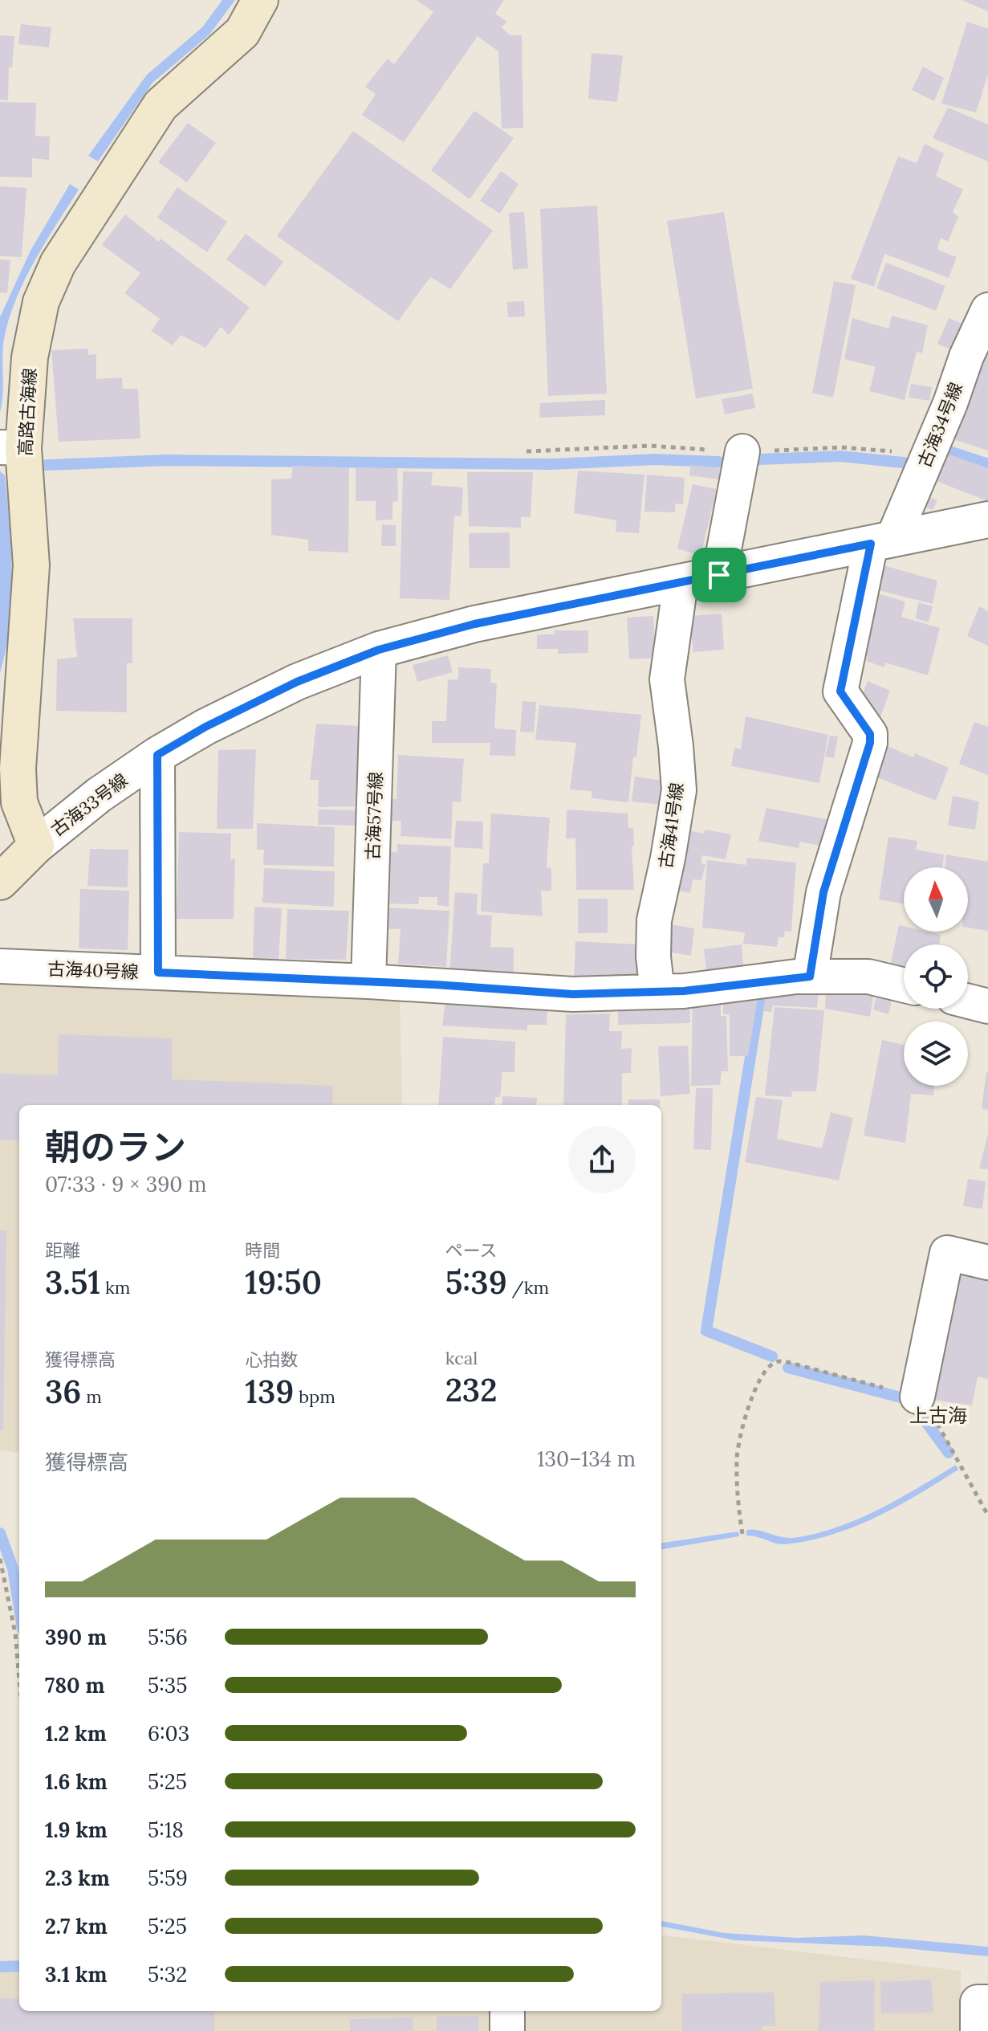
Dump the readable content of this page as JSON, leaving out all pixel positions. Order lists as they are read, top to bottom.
{
  "streets": {
    "main road": ["高路古海線"],
    "street": [
      "古海34号線",
      "古海33号線",
      "古海57号線",
      "古海41号線",
      "古海40号線"
    ]
  },
  "crossings": [
    ["高路古海線", "古海33号線"],
    ["古海34号線", "古海33号線"],
    ["古海34号線", "古海40号線"],
    ["古海33号線", "古海57号線"],
    ["古海33号線", "古海41号線"],
    ["古海57号線", "古海40号線"],
    ["古海41号線", "古海40号線"]
  ],
  "districts": ["上古海"],
  "north": "top",
  "page": {
    "heading": ["朝のラン", "07:33 · 9 × 390 m"],
    "stats": [
      ["距離", "3.51 km"],
      ["時間", "19:50"],
      ["ペース", "5:39 /km"],
      ["獲得標高", "36 m"],
      ["心拍数", "139 bpm"],
      ["kcal", "232"]
    ],
    "chart": ["獲得標高", "130–134 m"],
    "list": [
      {
        "name": "390 m",
        "note": "5:56"
      },
      {
        "name": "780 m",
        "note": "5:35"
      },
      {
        "name": "1.2 km",
        "note": "6:03"
      },
      {
        "name": "1.6 km",
        "note": "5:25"
      },
      {
        "name": "1.9 km",
        "note": "5:18"
      },
      {
        "name": "2.3 km",
        "note": "5:59"
      },
      {
        "name": "2.7 km",
        "note": "5:25"
      },
      {
        "name": "3.1 km",
        "note": "5:32"
      }
    ]
  }
}
